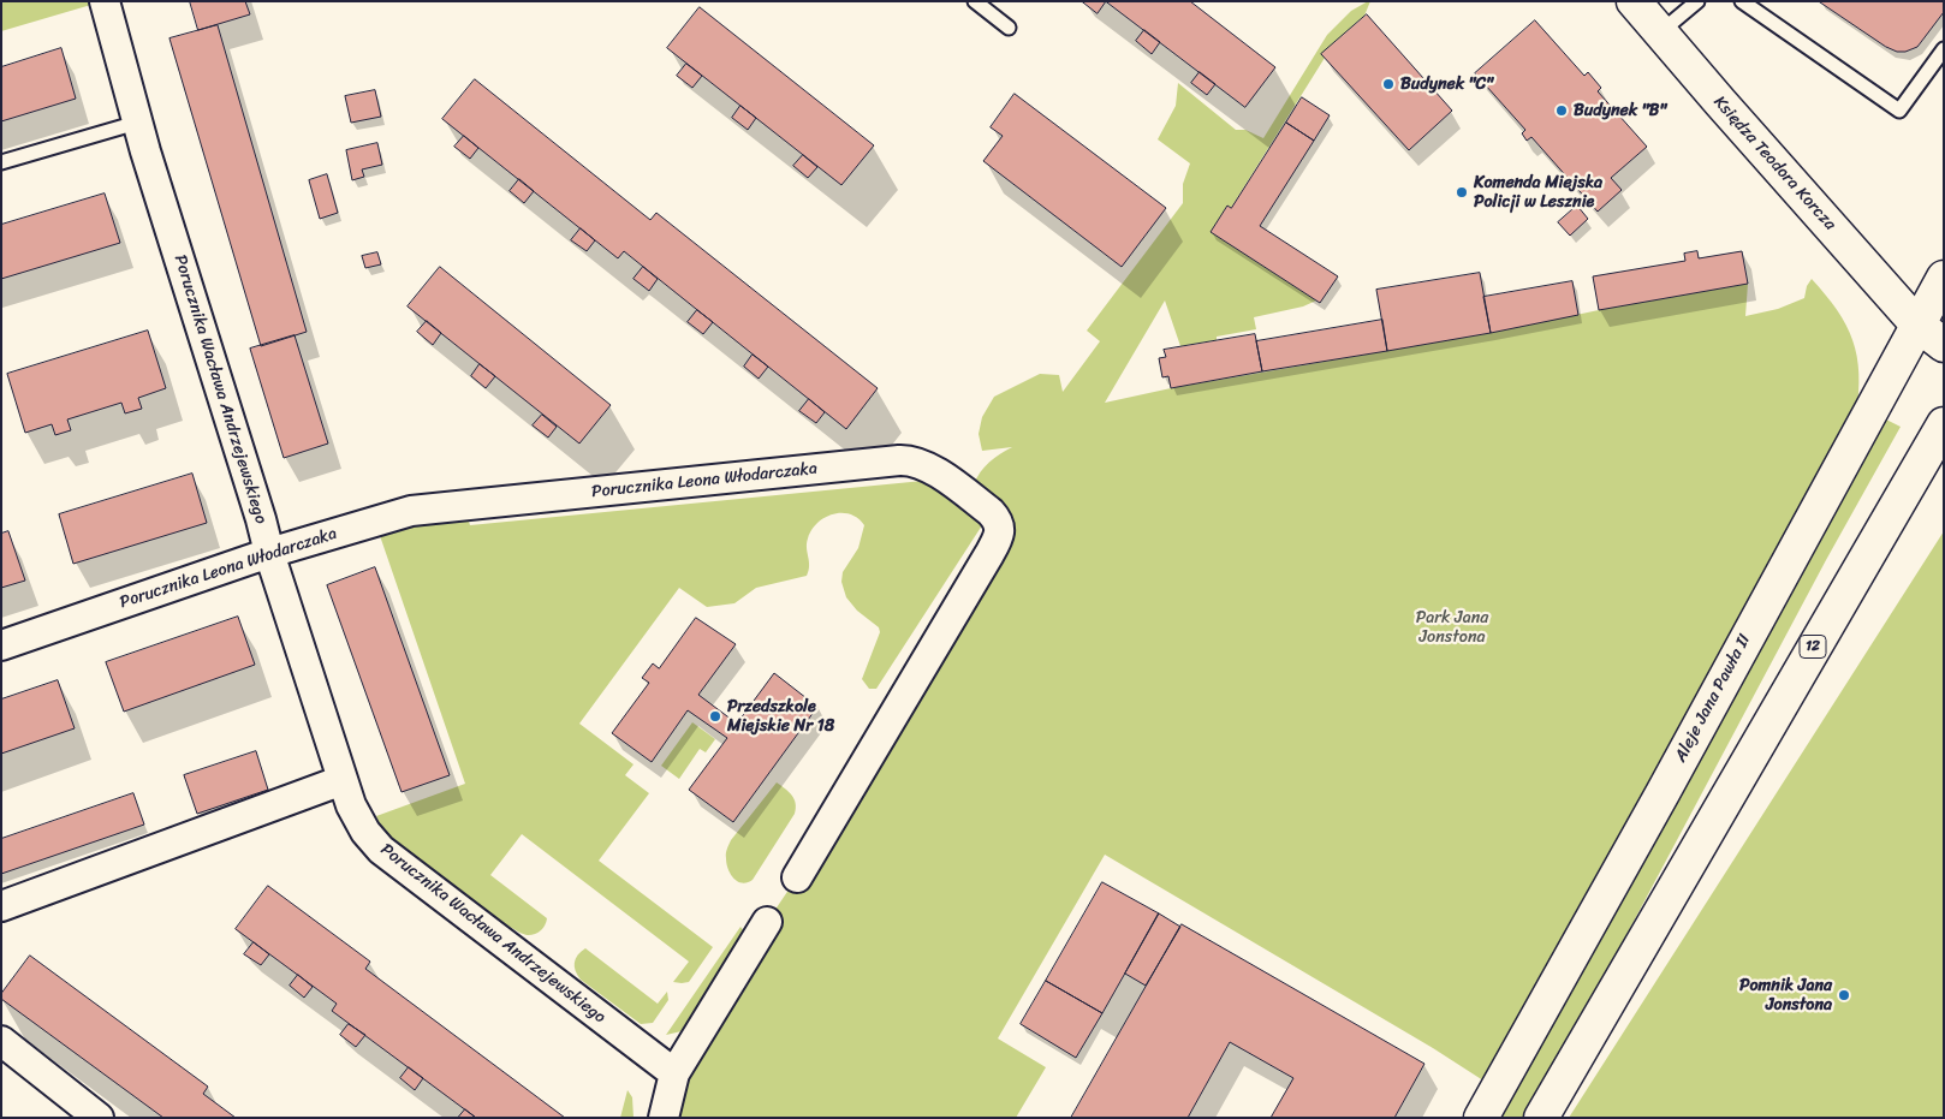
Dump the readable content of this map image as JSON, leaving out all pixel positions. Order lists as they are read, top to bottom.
{
  "streets": {
    "main road": ["Księdza Teodora Korcza", "12", "Aleje Jana Pawła II"],
    "street": ["Porucznika Wacława Andrzejewskiego", "Porucznika Leona Włodarczaka"]
  },
  "crossings": [
    ["Księdza Teodora Korcza", "Aleje Jana Pawła II"],
    ["Porucznika Wacława Andrzejewskiego", "Porucznika Leona Włodarczaka"]
  ],
  "parks": ["Park Jana Jonstona"],
  "places": [
    "Budynek \"C\"",
    "Budynek \"B\"",
    "Komenda Miejska Policji w Lesznie",
    "Przedszkole Miejskie Nr 18",
    "Pomnik Jana Jonstona"
  ]
}
